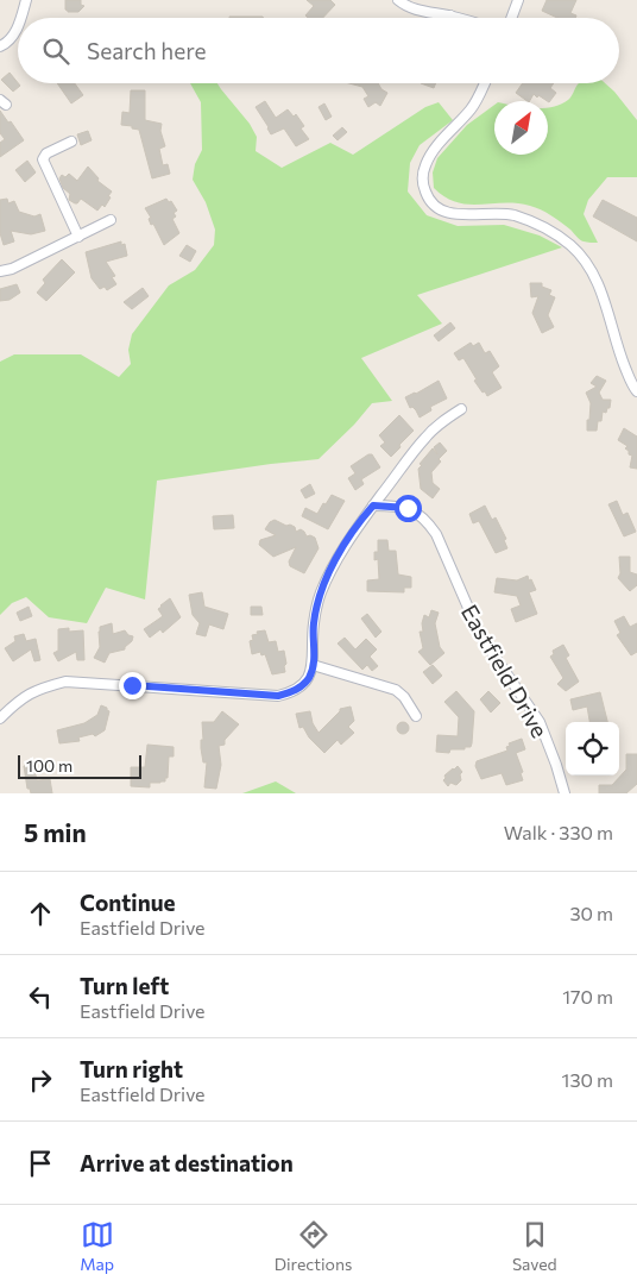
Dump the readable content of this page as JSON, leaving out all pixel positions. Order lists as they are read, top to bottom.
{
  "streets": {
    "street": ["Eastfield Drive"]
  },
  "scale_bar": "100 m",
  "north": "top right",
  "page": {
    "search": "Search here",
    "scale": "100 m",
    "heading": ["5 min", "Walk · 330 m"],
    "list": [
      ["Continue", "Eastfield Drive", "30 m"],
      ["Turn left", "Eastfield Drive", "170 m"],
      ["Turn right", "Eastfield Drive", "130 m"],
      "Arrive at destination"
    ],
    "nav": ["Map", "Directions", "Saved"]
  }
}
